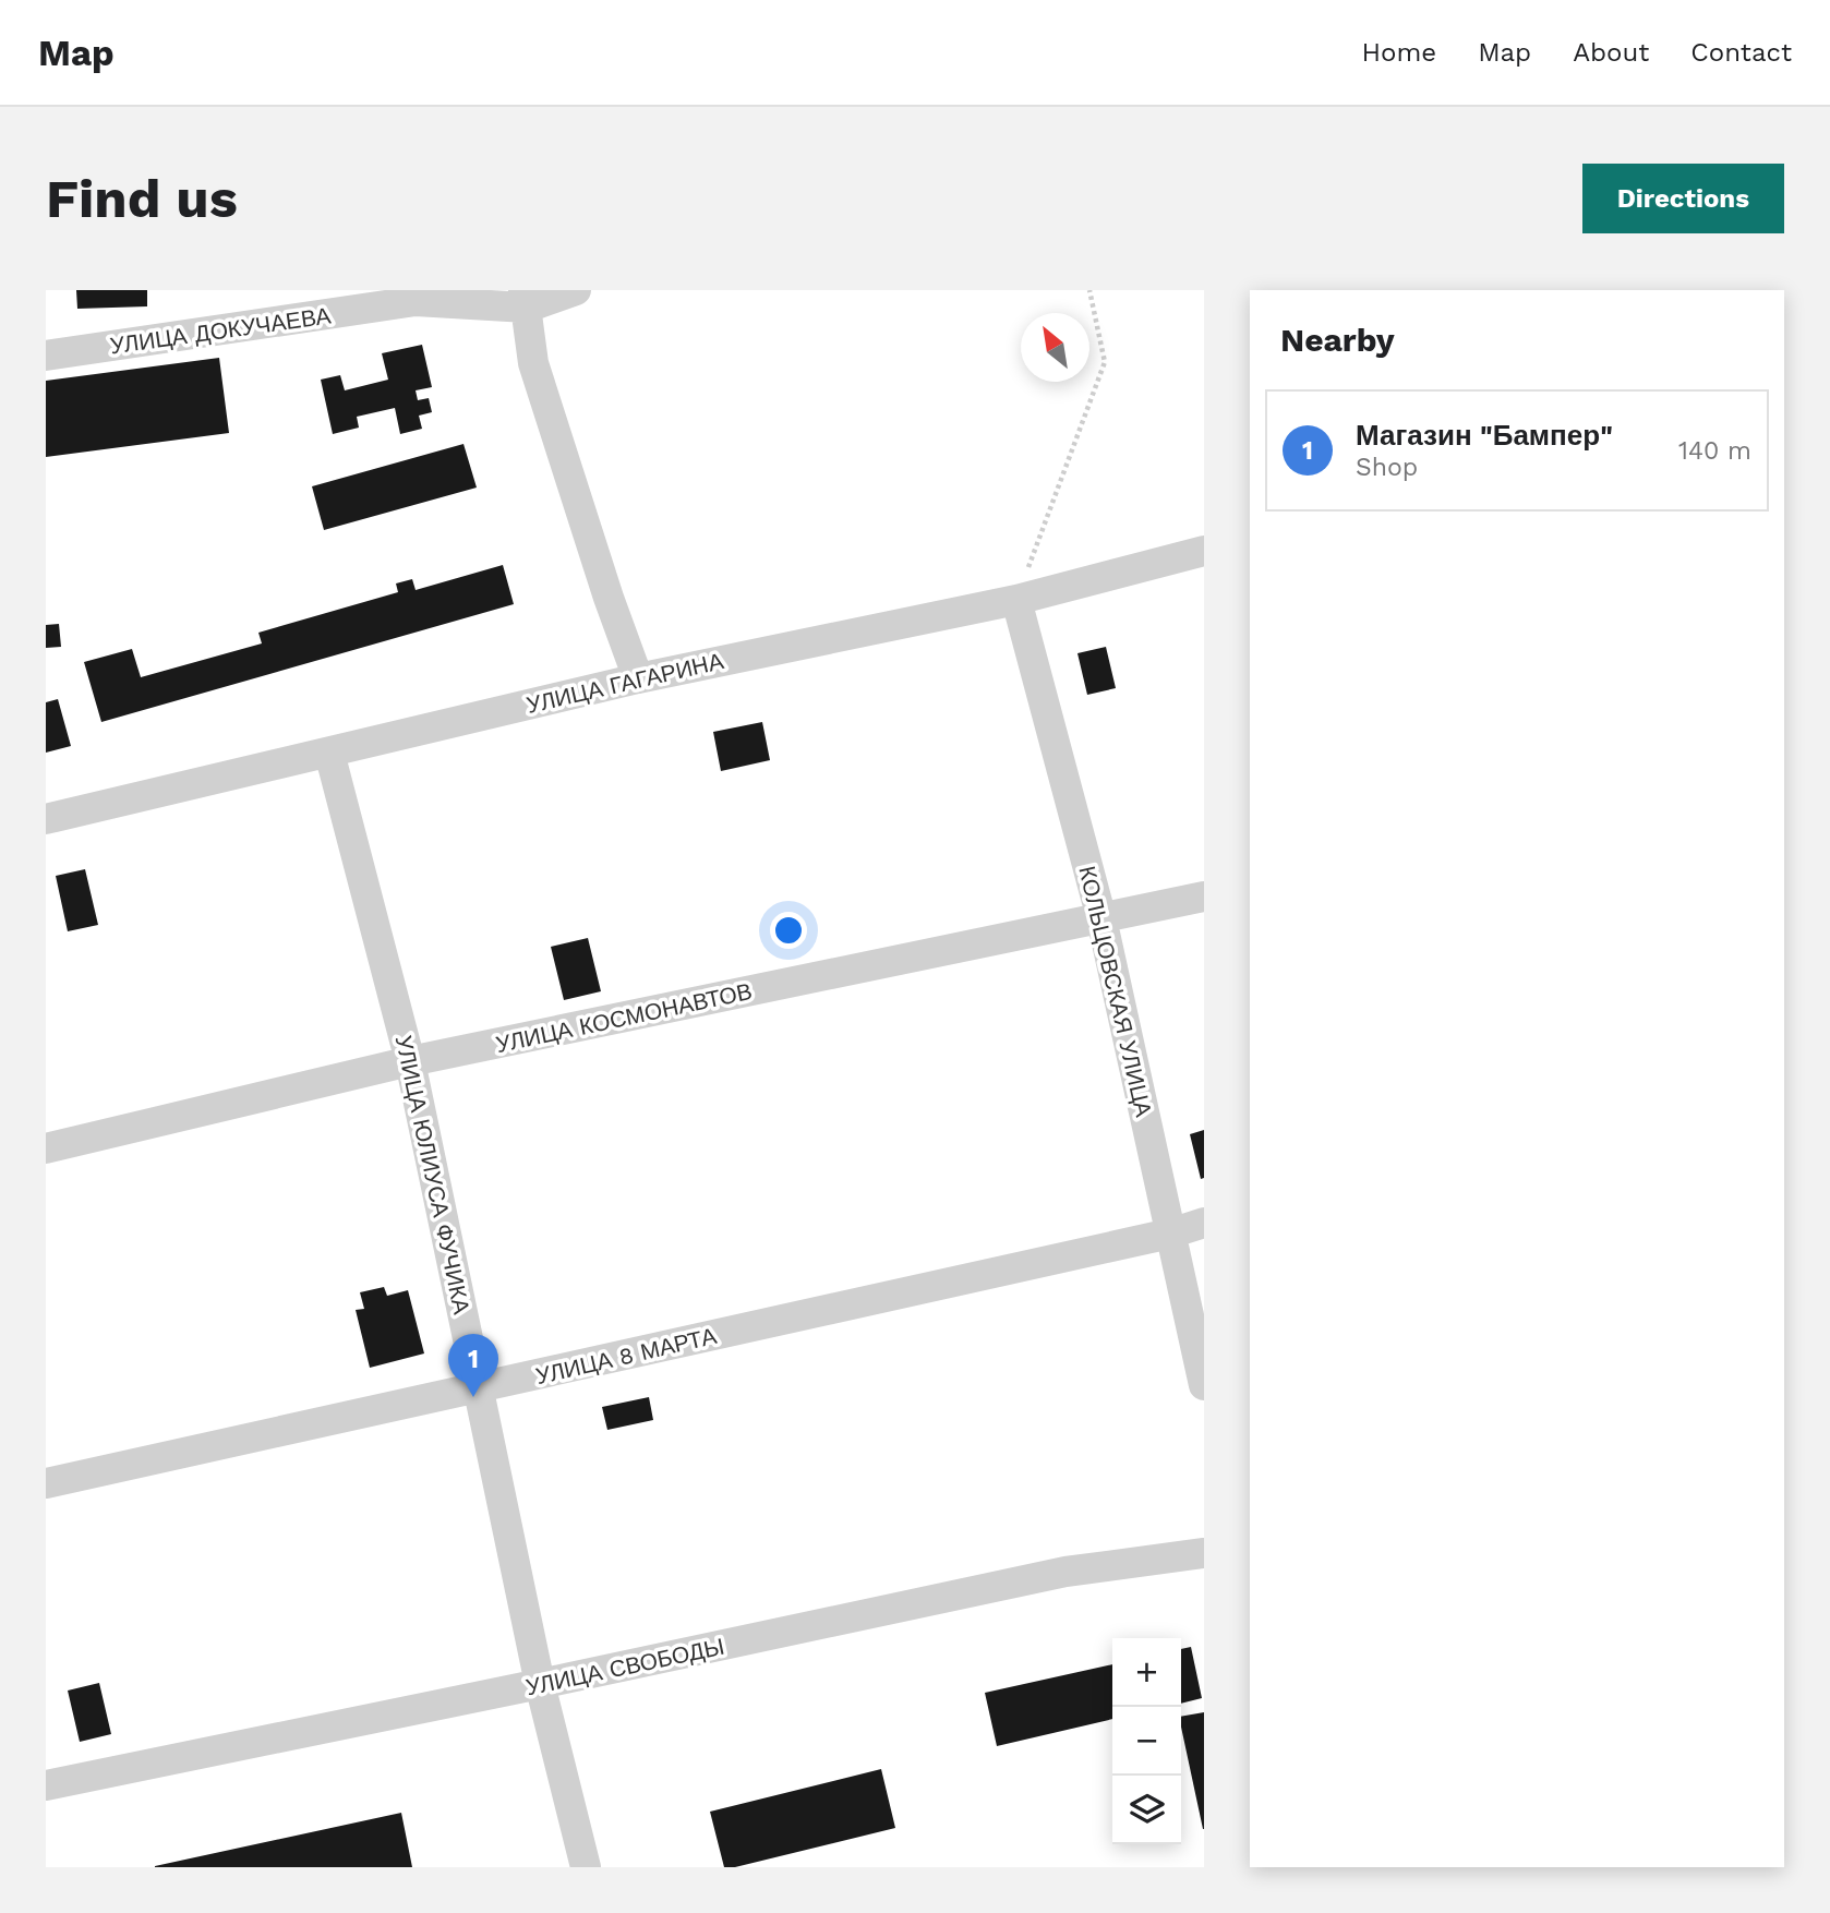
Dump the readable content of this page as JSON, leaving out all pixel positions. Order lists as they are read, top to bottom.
{
  "streets": {
    "street": [
      "УЛИЦА ДОКУЧАЕВА",
      "УЛИЦА ГАГАРИНА",
      "КОЛЬЦОВСКАЯ УЛИЦА",
      "УЛИЦА КОСМОНАВТОВ",
      "УЛИЦА ЮЛИУСА ФУЧИКА",
      "УЛИЦА 8 МАРТА",
      "УЛИЦА СВОБОДЫ"
    ]
  },
  "crossings": [
    ["УЛИЦА ГАГАРИНА", "КОЛЬЦОВСКАЯ УЛИЦА"],
    ["УЛИЦА ГАГАРИНА", "УЛИЦА ЮЛИУСА ФУЧИКА"],
    ["КОЛЬЦОВСКАЯ УЛИЦА", "УЛИЦА КОСМОНАВТОВ"],
    ["КОЛЬЦОВСКАЯ УЛИЦА", "УЛИЦА 8 МАРТА"],
    ["УЛИЦА КОСМОНАВТОВ", "УЛИЦА ЮЛИУСА ФУЧИКА"],
    ["УЛИЦА ЮЛИУСА ФУЧИКА", "УЛИЦА 8 МАРТА"],
    ["УЛИЦА ЮЛИУСА ФУЧИКА", "УЛИЦА СВОБОДЫ"]
  ],
  "north": "top left",
  "page": {
    "header": "Map",
    "nav": [
      "Home",
      "Map",
      "About",
      "Contact"
    ],
    "buttons": "Directions",
    "title": "Find us",
    "heading": "Nearby",
    "list": [
      {
        "mark": "1",
        "name": "Магазин \"Бампер\"",
        "note": "Shop",
        "value": "140 m"
      }
    ],
    "pins": "1",
    "map_buttons": ["+", "−"]
  }
}
